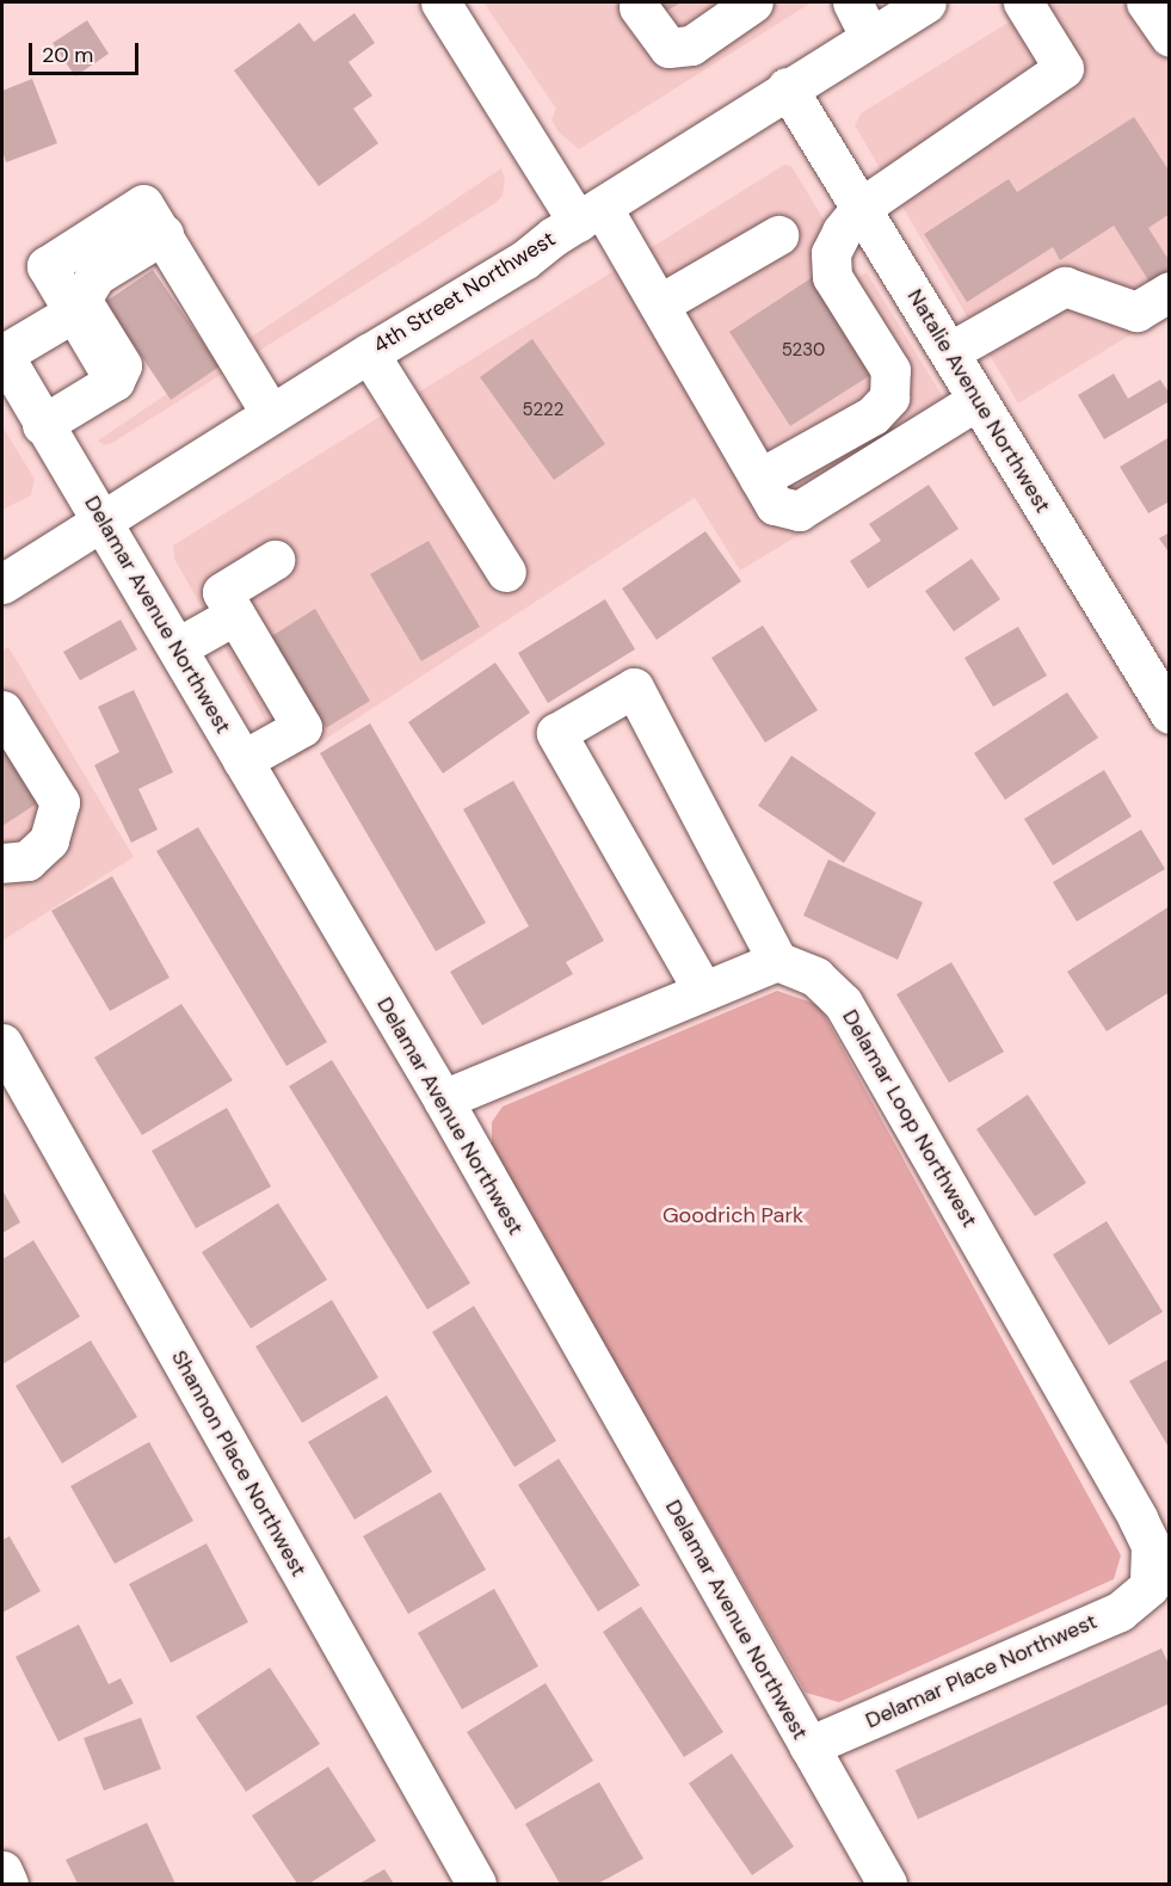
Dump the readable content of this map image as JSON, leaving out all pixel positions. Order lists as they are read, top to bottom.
{
  "streets": {
    "street": [
      "4th Street Northwest",
      "Natalie Avenue Northwest",
      "Delamar Avenue Northwest",
      "Delamar Loop Northwest",
      "Shannon Place Northwest",
      "Delamar Place Northwest"
    ]
  },
  "crossings": [
    ["4th Street Northwest", "Natalie Avenue Northwest"],
    ["4th Street Northwest", "Delamar Avenue Northwest"],
    ["Delamar Avenue Northwest", "Delamar Place Northwest"],
    ["Delamar Loop Northwest", "Delamar Place Northwest"]
  ],
  "parks": ["Goodrich Park"],
  "house_numbers": ["5230", "5222"],
  "scale_bar": "20 m"
}
